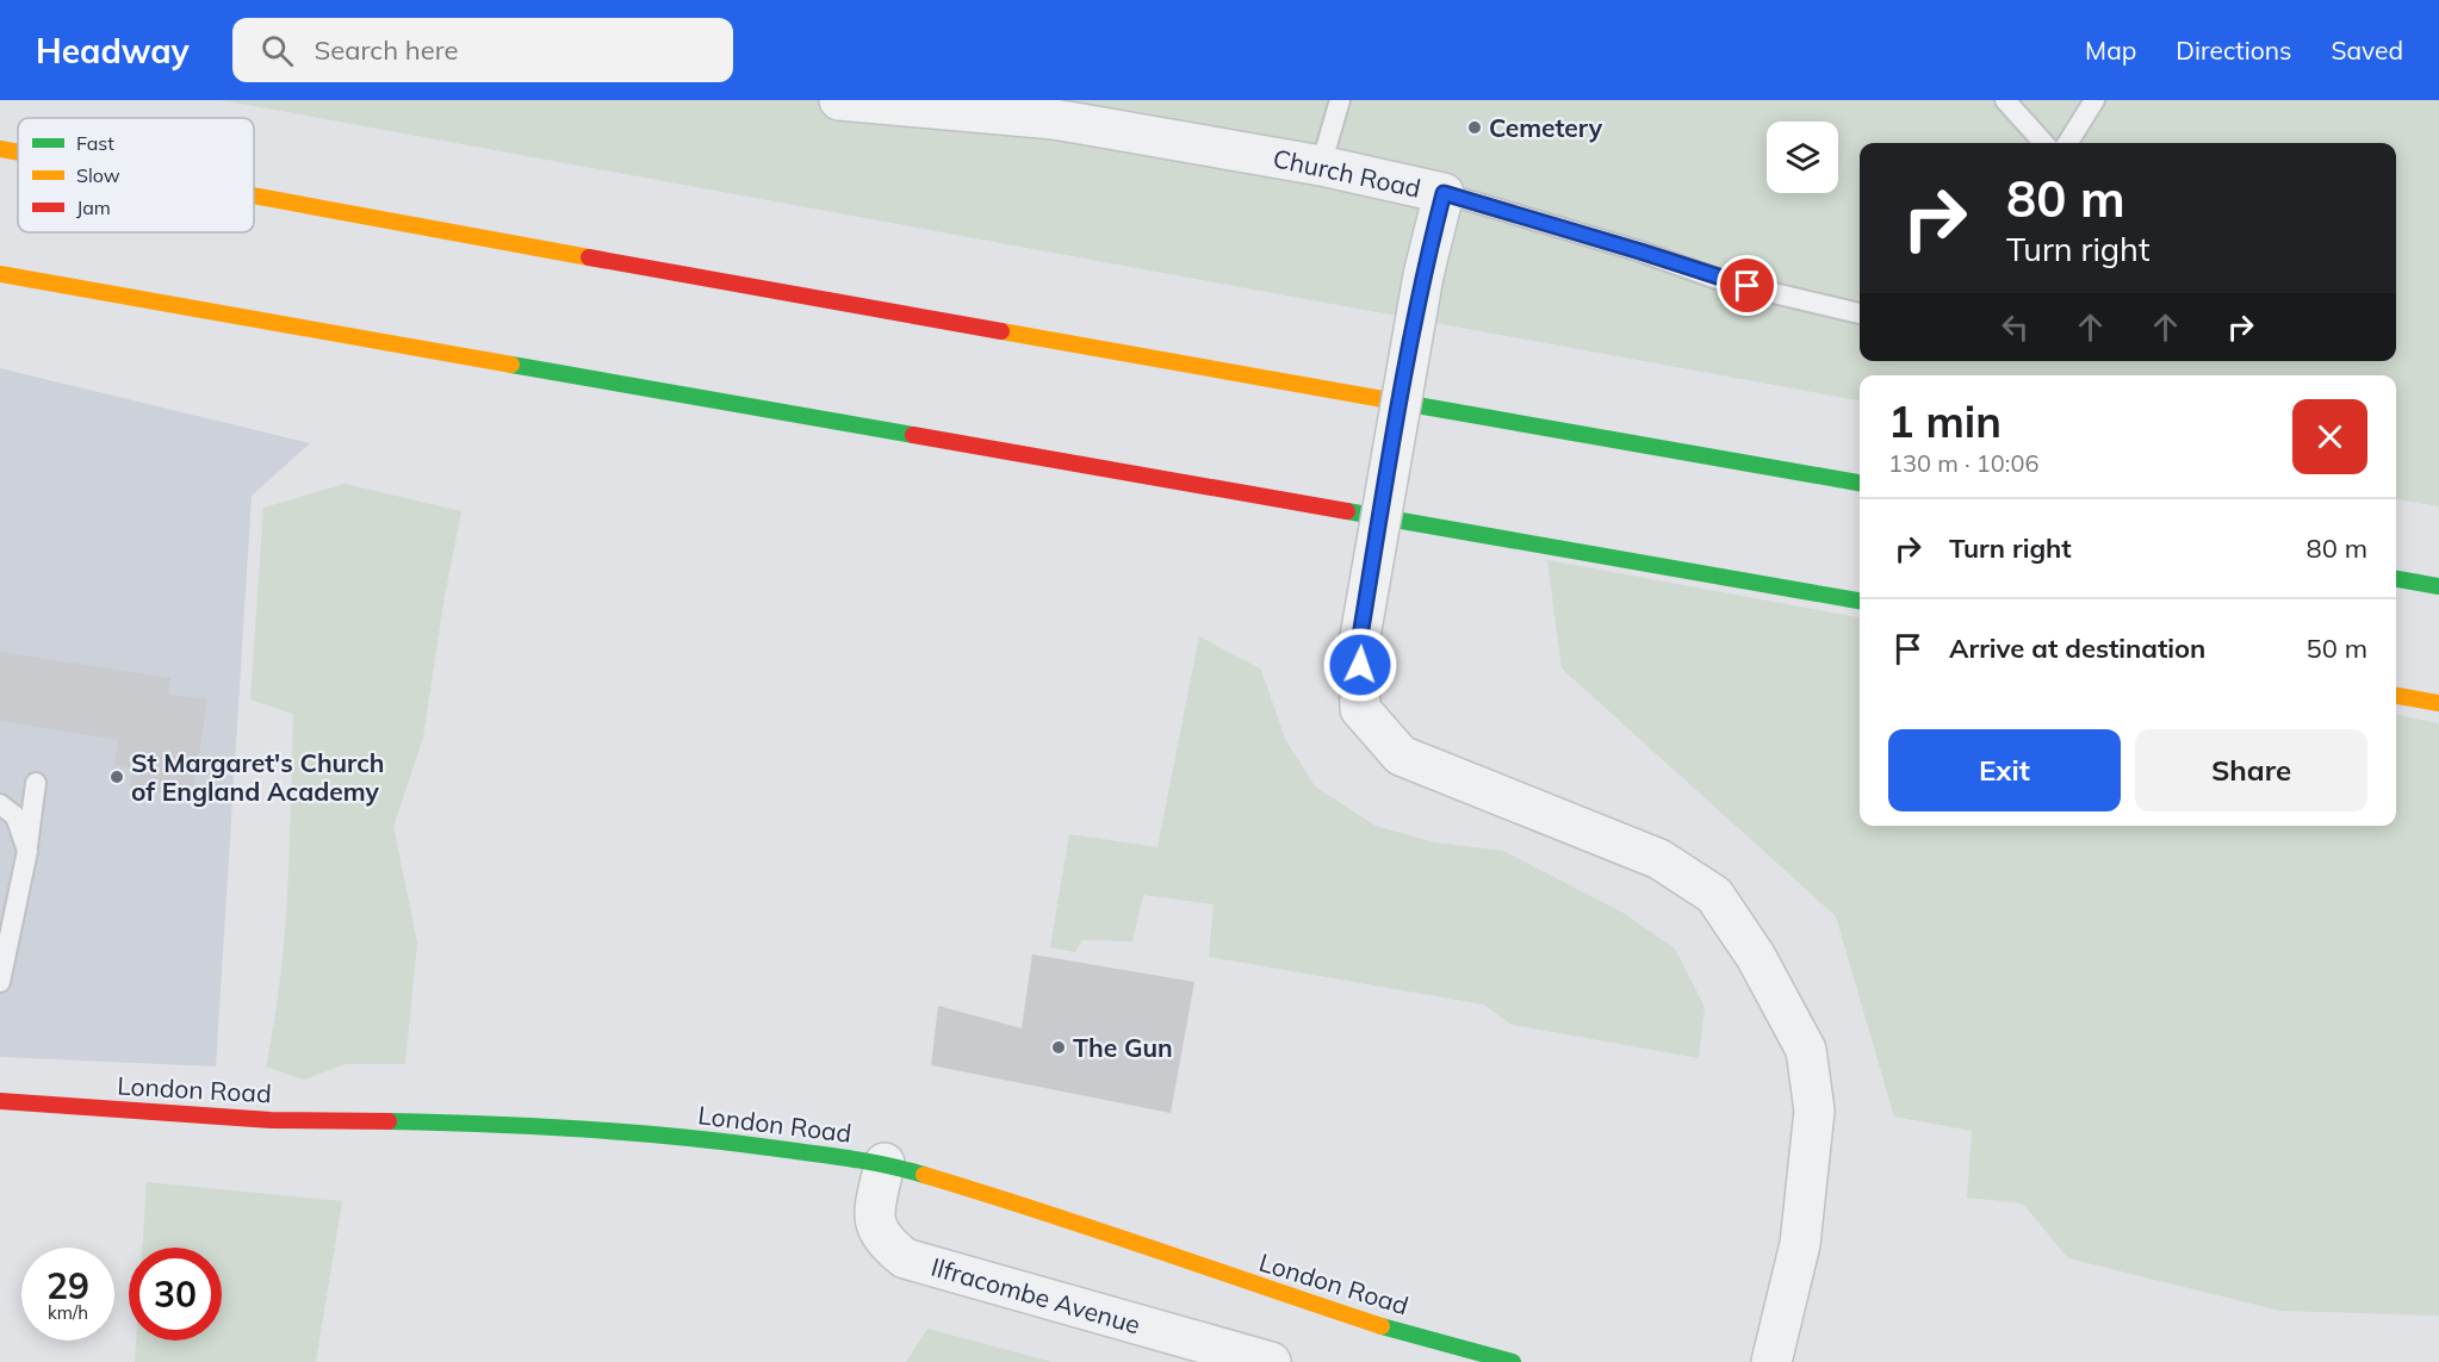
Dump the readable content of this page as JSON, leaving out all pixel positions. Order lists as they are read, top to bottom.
{
  "streets": {
    "main road": ["London Road"],
    "street": ["Church Road", "Ilfracombe Avenue"]
  },
  "crossings": [
    ["London Road", "Ilfracombe Avenue"]
  ],
  "places": ["Cemetery", "St Margaret's Church of England Academy", "The Gun"],
  "legend": ["Fast", "Slow", "Jam"],
  "page": {
    "header": "Headway",
    "search": "Search here",
    "nav": ["Map", "Directions", "Saved"],
    "turn": ["80 m", "Turn right"],
    "heading": ["1 min", "130 m · 10:06"],
    "list": [
      {
        "name": "Turn right",
        "value": "80 m"
      },
      {
        "name": "Arrive at destination",
        "value": "50 m"
      }
    ],
    "buttons": ["Exit", "Share"],
    "speed": "29 km/h",
    "limit": "30"
  }
}
